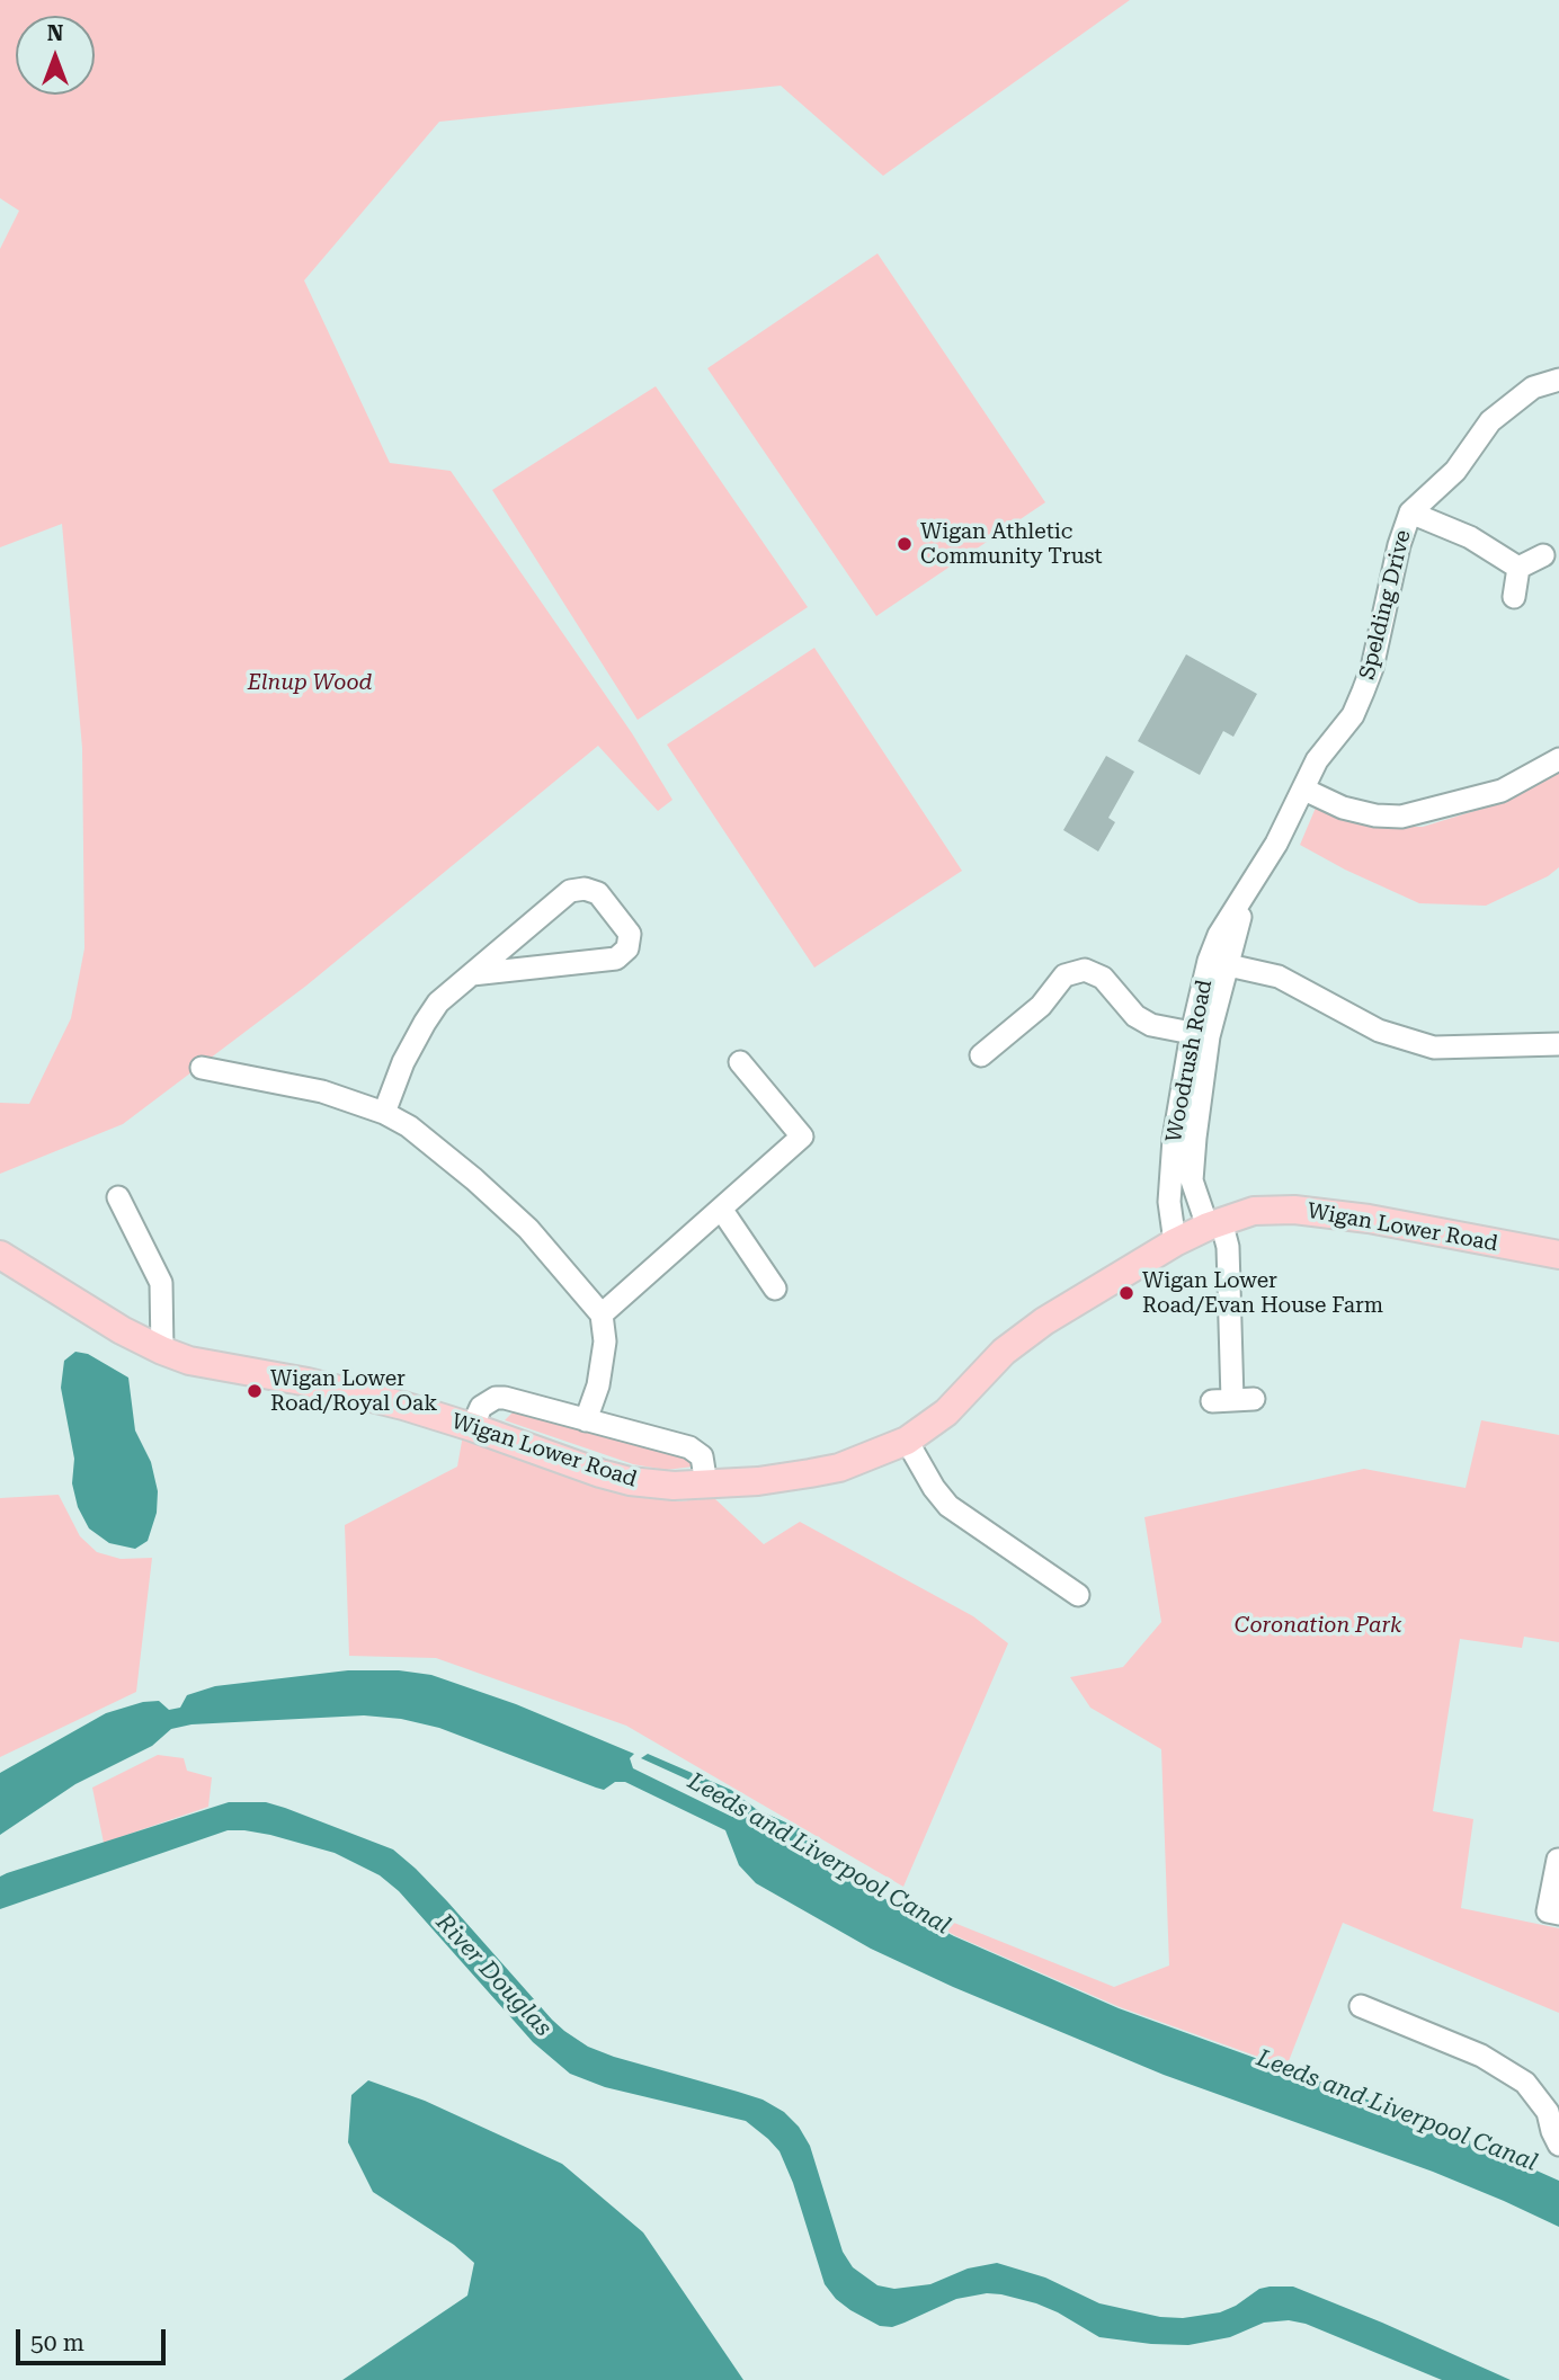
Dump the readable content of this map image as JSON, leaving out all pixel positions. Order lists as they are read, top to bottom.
{
  "streets": {
    "main road": ["Wigan Lower Road"],
    "street": ["Spelding Drive", "Woodrush Road"]
  },
  "crossings": [
    ["Spelding Drive", "Woodrush Road"],
    ["Woodrush Road", "Wigan Lower Road"]
  ],
  "water": ["Leeds and Liverpool Canal", "River Douglas"],
  "parks": ["Elnup Wood", "Coronation Park"],
  "places": ["Wigan Athletic Community Trust", "Wigan Lower Road/Evan House Farm", "Wigan Lower Road/Royal Oak"],
  "scale_bar": "50 m",
  "north": "top"
}
